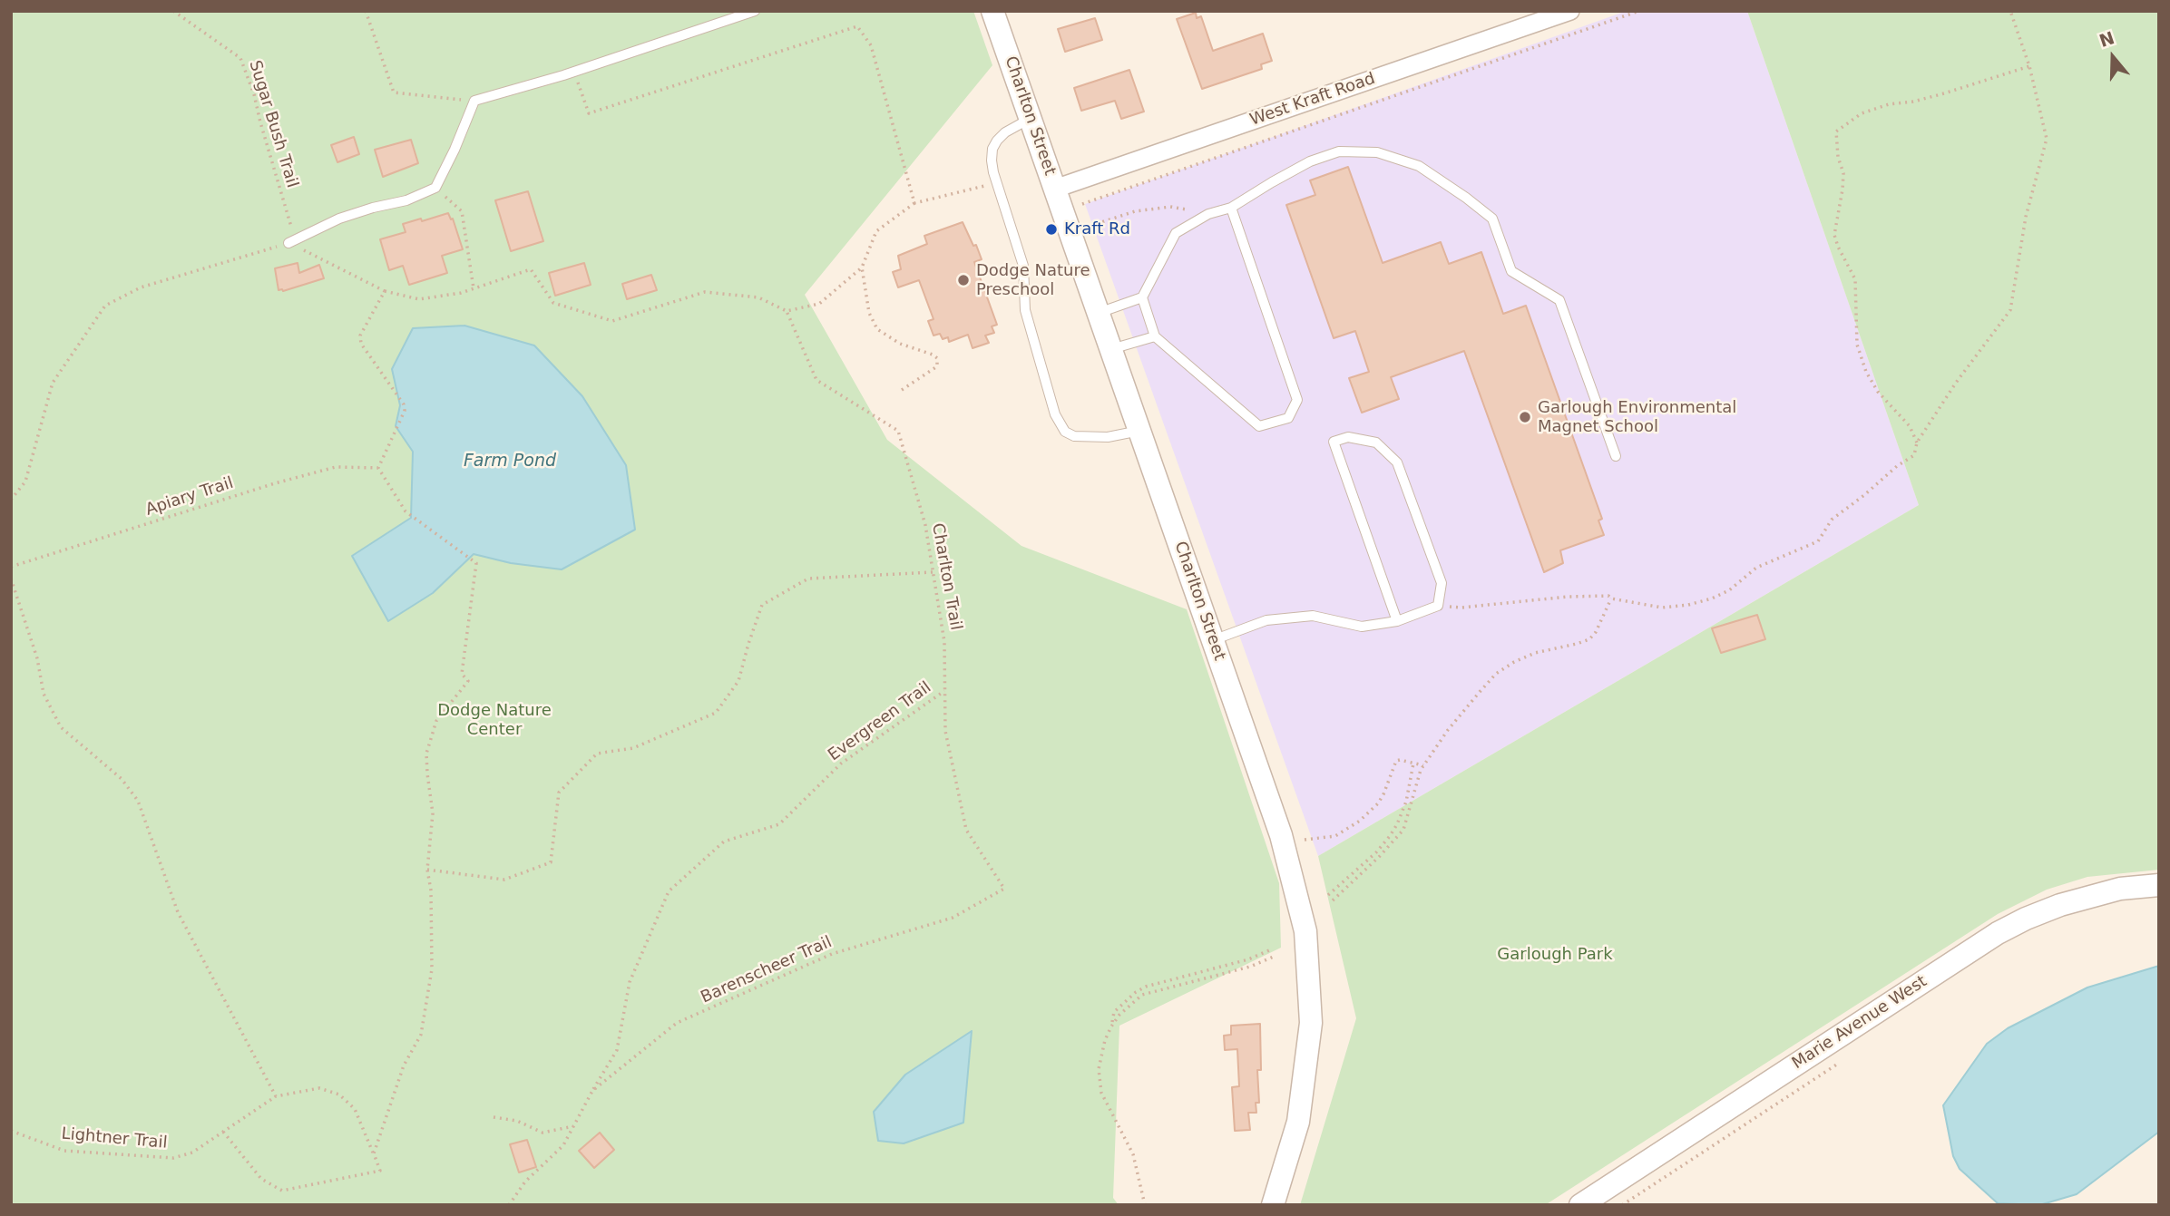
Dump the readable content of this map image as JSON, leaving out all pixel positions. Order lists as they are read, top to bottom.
{
  "streets": {
    "street": ["West Kraft Road", "Charlton Street", "Marie Avenue West"],
    "path": [
      "Sugar Bush Trail",
      "Apiary Trail",
      "Charlton Trail",
      "Evergreen Trail",
      "Barenscheer Trail",
      "Lightner Trail"
    ]
  },
  "crossings": [
    ["West Kraft Road", "Charlton Street"],
    ["Charlton Trail", "Evergreen Trail"],
    ["Charlton Trail", "Barenscheer Trail"],
    ["Evergreen Trail", "Barenscheer Trail"]
  ],
  "water": ["Farm Pond"],
  "parks": ["Dodge Nature Center", "Garlough Park"],
  "places": ["Kraft Rd", "Dodge Nature Preschool", "Garlough Environmental Magnet School"],
  "north": "top"
}
